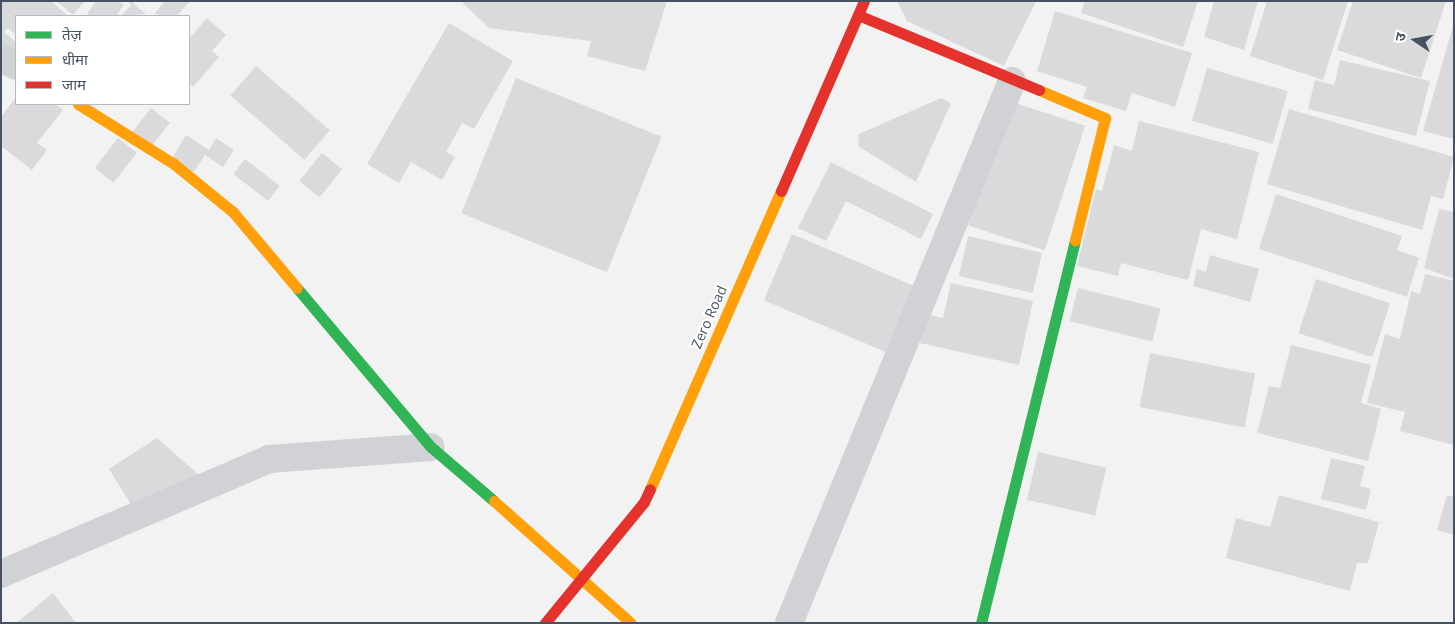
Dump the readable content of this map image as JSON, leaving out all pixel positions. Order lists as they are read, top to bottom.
{
  "streets": {
    "street": ["Zero Road"]
  },
  "legend": ["तेज़", "धीमा", "जाम"],
  "north": "left"
}
